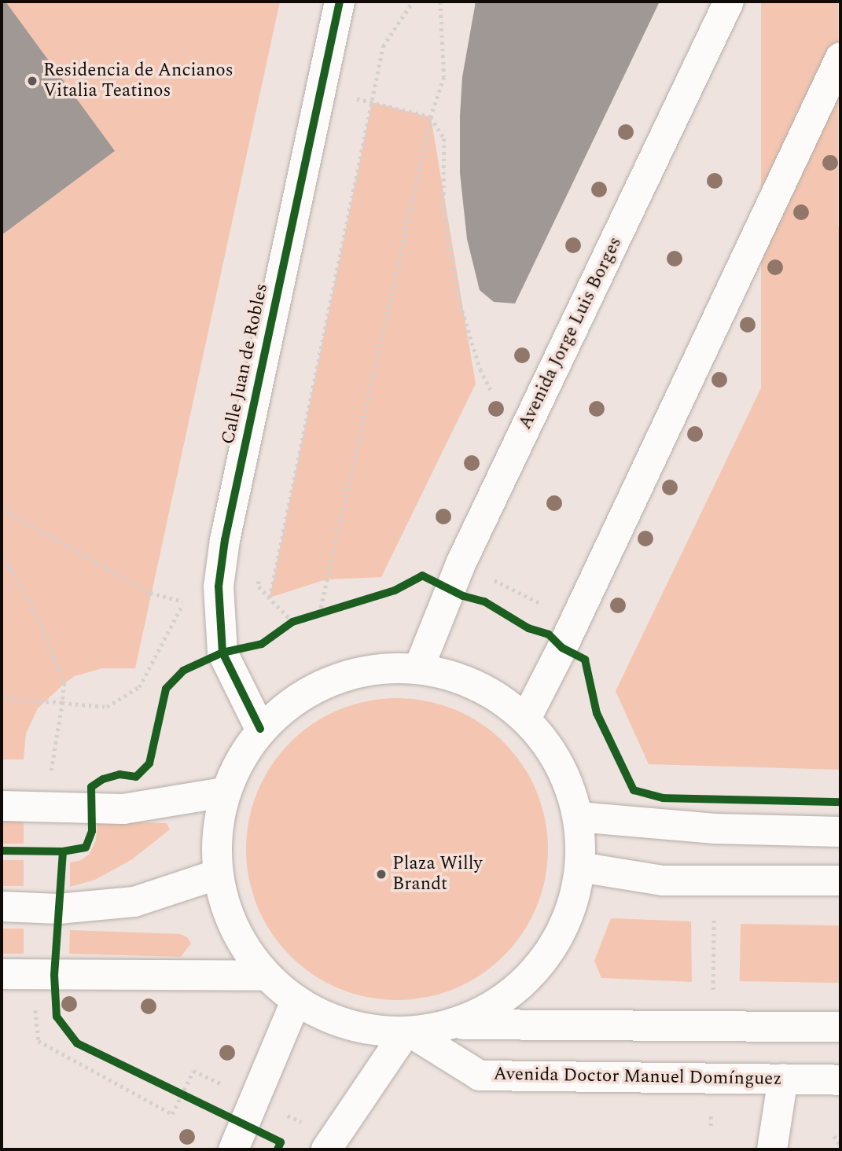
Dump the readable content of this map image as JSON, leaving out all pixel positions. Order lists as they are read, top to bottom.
{
  "streets": {
    "main road": ["Avenida Jorge Luis Borges", "Calle Juan de Robles", "Avenida Doctor Manuel Domínguez"]
  },
  "places": ["Residencia de Ancianos Vitalia Teatinos", "Plaza Willy Brandt"]
}
